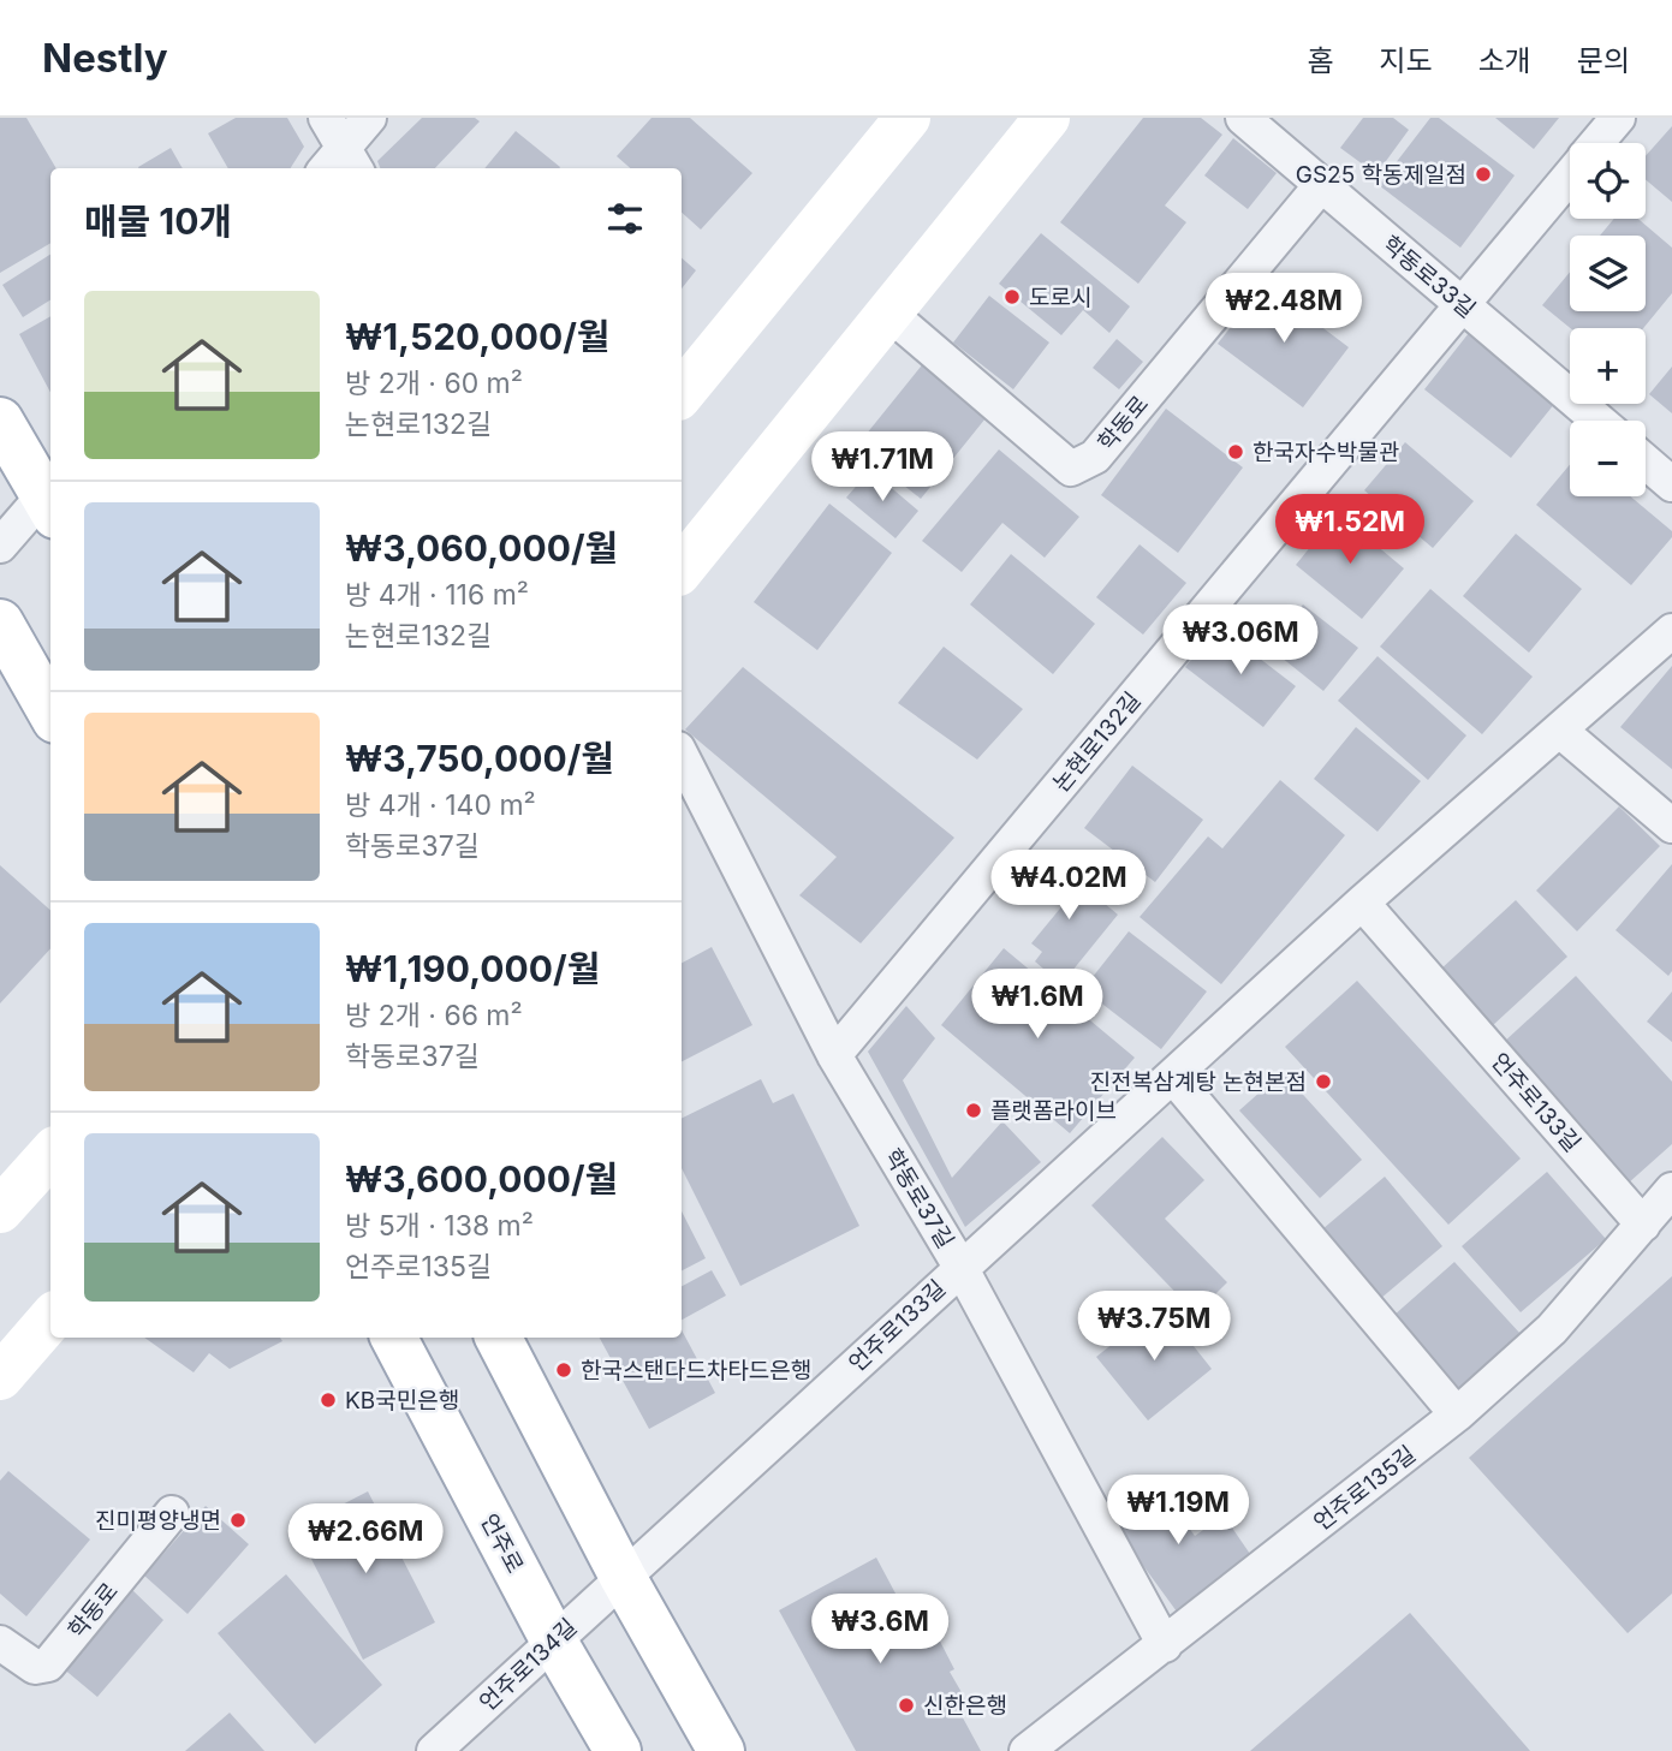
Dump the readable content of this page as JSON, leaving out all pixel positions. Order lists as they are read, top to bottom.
{
  "streets": {
    "main road": ["언주로"],
    "street": [
      "학동로33길",
      "학동로",
      "논현로132길",
      "언주로133길",
      "학동로37길",
      "언주로135길",
      "언주로134길"
    ]
  },
  "crossings": [
    ["학동로33길", "학동로"],
    ["학동로33길", "논현로132길"],
    ["논현로132길", "학동로37길"],
    ["언주로133길", "학동로37길"],
    ["언주로133길", "언주로135길"],
    ["언주로133길", "언주로134길"],
    ["학동로37길", "언주로135길"],
    ["언주로", "언주로134길"]
  ],
  "places": [
    "GS25 학동제일점",
    "도로시",
    "한국자수박물관",
    "진전복삼계탕 논현본점",
    "플랫폼라이브",
    "한국스탠다드차타드은행",
    "KB국민은행",
    "진미평양냉면",
    "신한은행"
  ],
  "page": {
    "header": "Nestly",
    "nav": [
      "홈",
      "지도",
      "소개",
      "문의"
    ],
    "map_buttons": ["+", "−"],
    "heading": "매물 10개",
    "list": [
      {
        "name": "₩1,520,000/월",
        "note": "방 2개 · 60 m² · 논현로132길"
      },
      {
        "name": "₩3,060,000/월",
        "note": "방 4개 · 116 m² · 논현로132길"
      },
      {
        "name": "₩3,750,000/월",
        "note": "방 4개 · 140 m² · 학동로37길"
      },
      {
        "name": "₩1,190,000/월",
        "note": "방 2개 · 66 m² · 학동로37길"
      },
      {
        "name": "₩3,600,000/월",
        "note": "방 5개 · 138 m² · 언주로135길"
      }
    ],
    "price": [
      "₩2.48M",
      "₩1.71M",
      "₩1.52M",
      "₩3.06M",
      "₩4.02M",
      "₩1.6M",
      "₩3.75M",
      "₩1.19M",
      "₩2.66M",
      "₩3.6M"
    ]
  }
}
